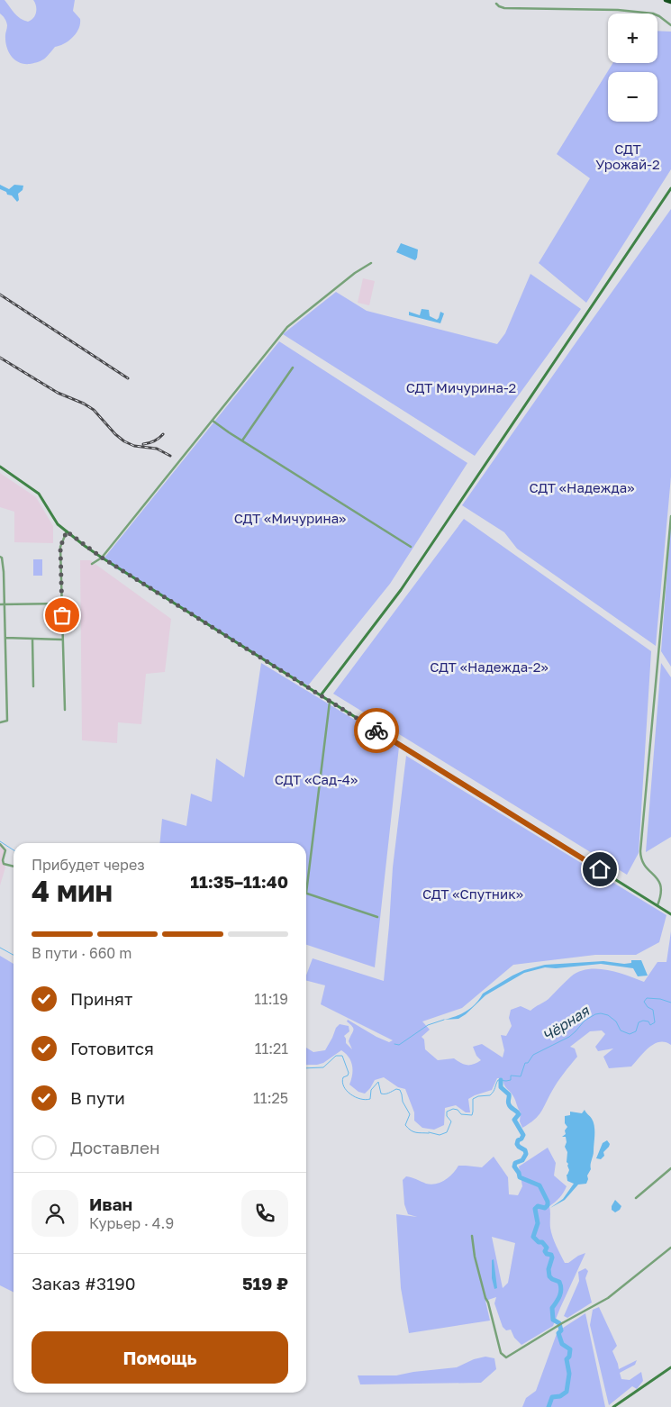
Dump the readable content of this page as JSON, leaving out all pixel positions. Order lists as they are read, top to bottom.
{
  "water": ["Чёрная"],
  "parks": [
    "СДТ Урожай-2",
    "СДТ Мичурина-2",
    "СДТ «Надежда»",
    "СДТ «Мичурина»",
    "СДТ «Надежда-2»",
    "СДТ «Сад-4»",
    "СДТ «Спутник»"
  ],
  "page": {
    "map_buttons": ["+", "−"],
    "heading": ["4 мин", "Прибудет через", "11:35–11:40"],
    "panel": [
      "Иван",
      "Курьер · 4.9",
      "Заказ #3190",
      "519 ₽"
    ],
    "bar": "В пути · 660 m",
    "list": [
      ["Принят", "11:19"],
      ["Готовится", "11:21"],
      ["В пути", "11:25"],
      "Доставлен"
    ],
    "buttons": "Помощь"
  }
}
